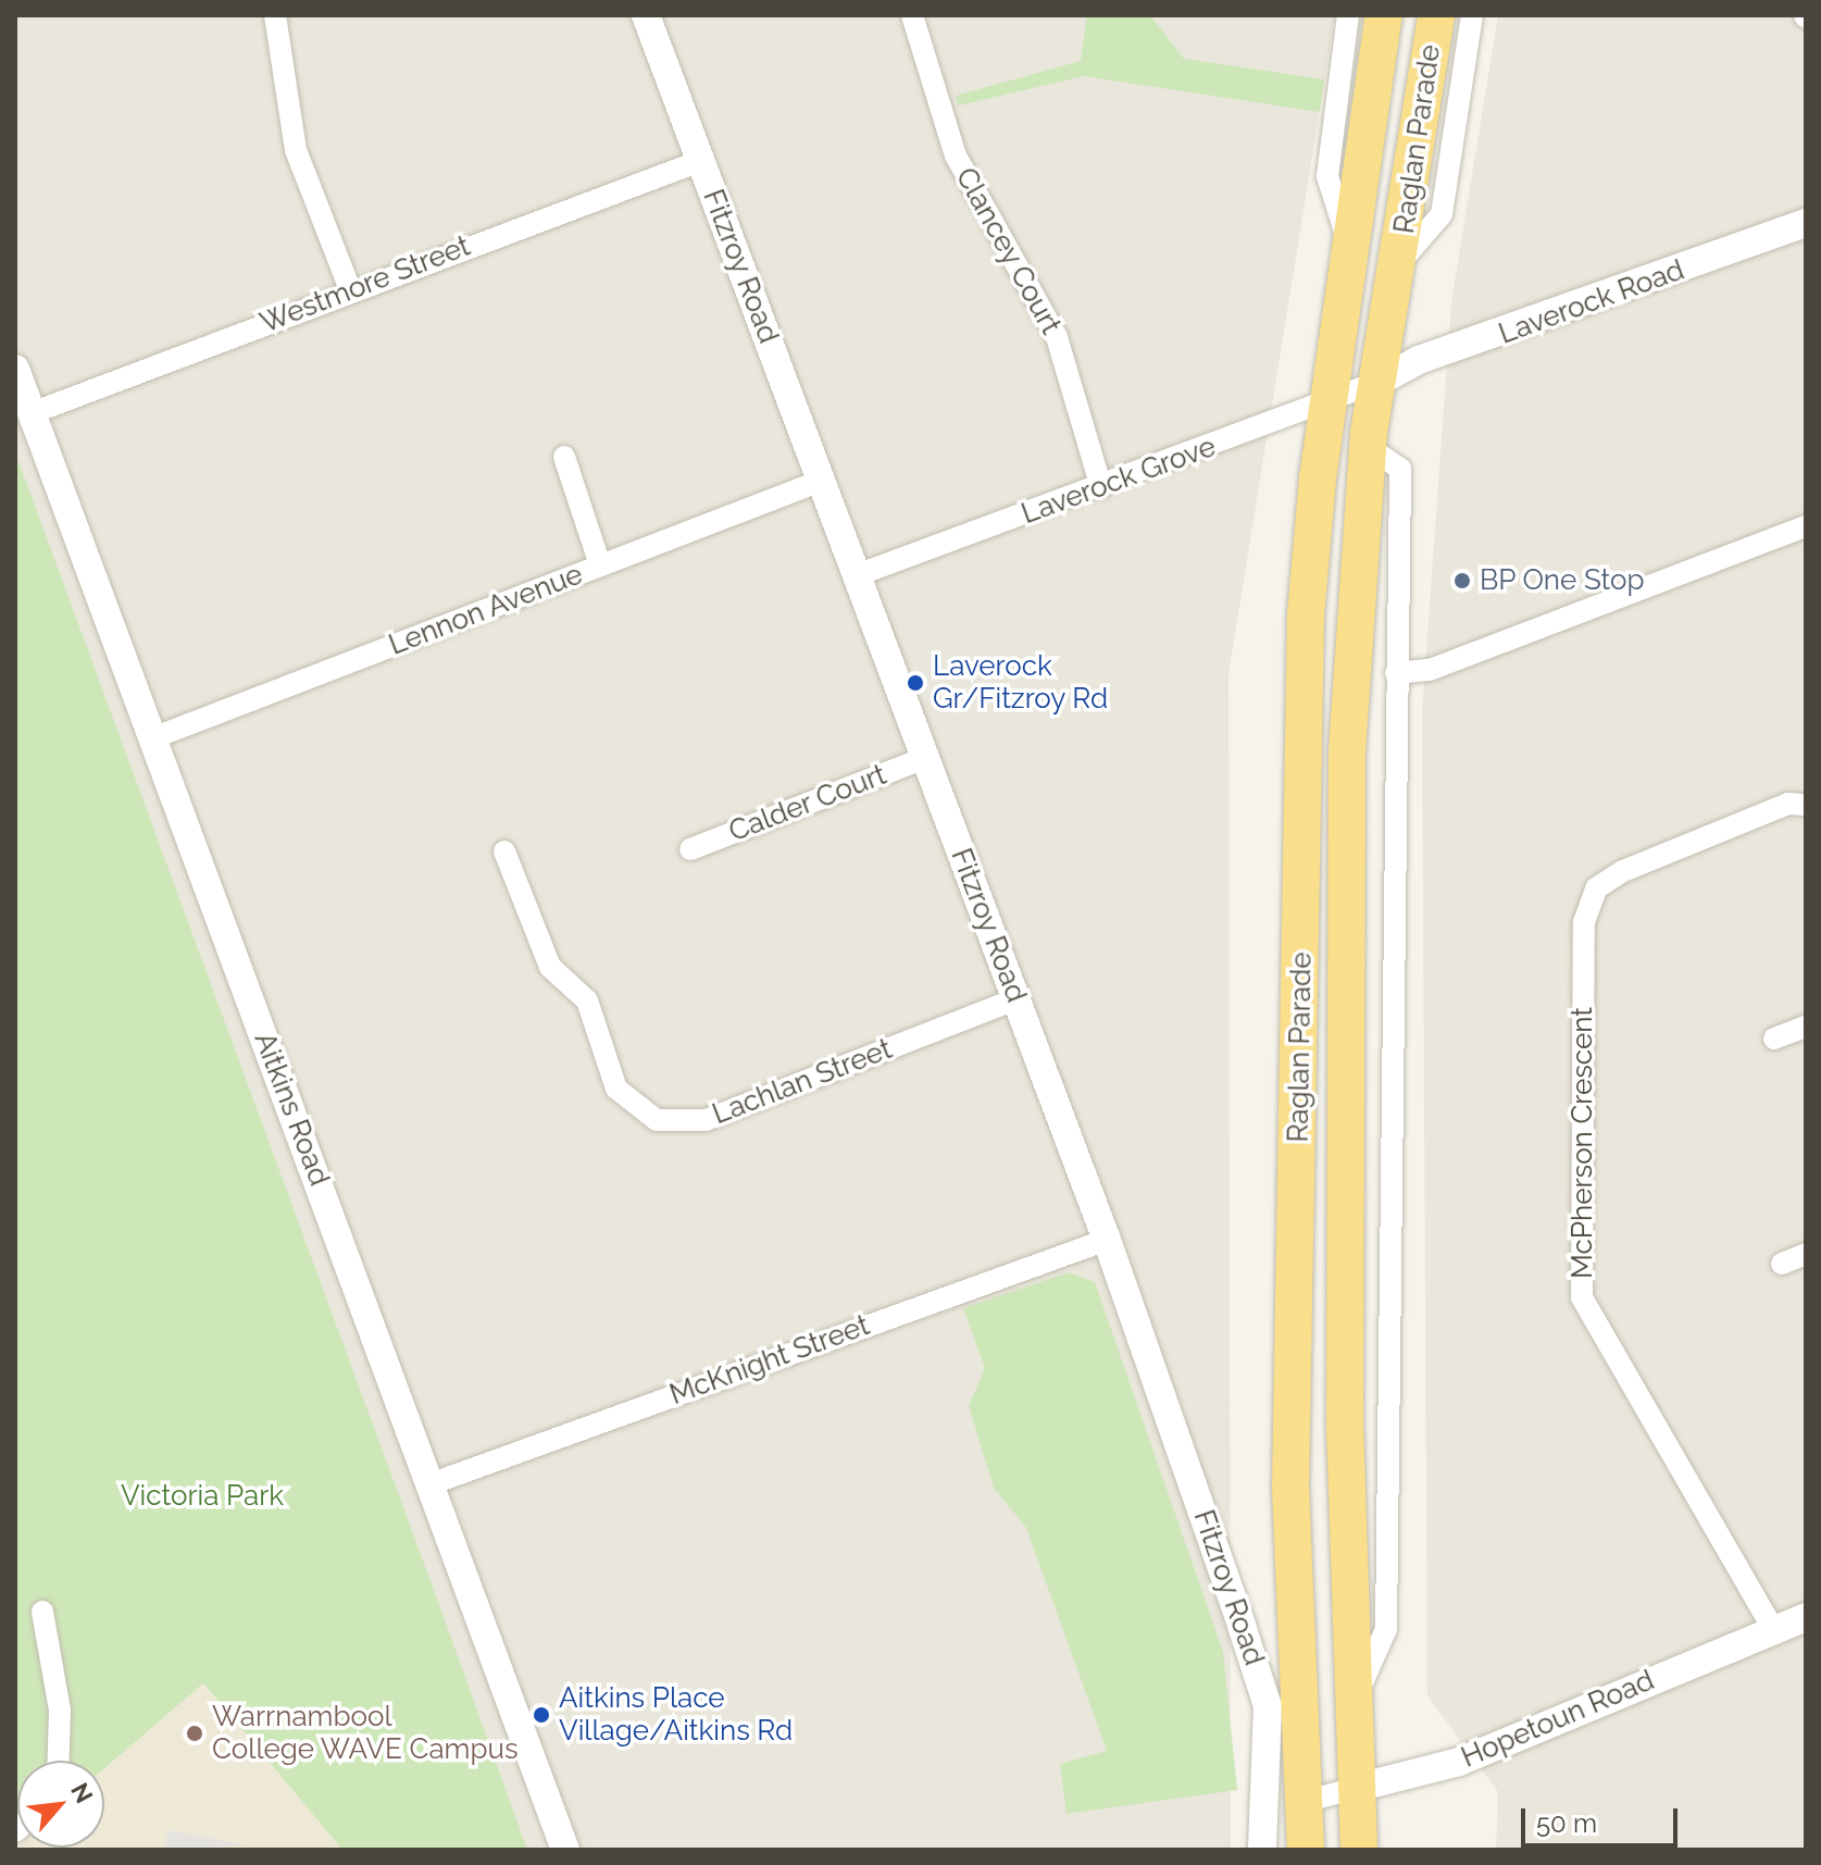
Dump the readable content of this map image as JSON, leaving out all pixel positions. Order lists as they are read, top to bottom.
{
  "streets": {
    "highway": ["Raglan Parade"],
    "street": [
      "Clancey Court",
      "Fitzroy Road",
      "Westmore Street",
      "Laverock Road",
      "Laverock Grove",
      "Lennon Avenue",
      "Calder Court",
      "Lachlan Street",
      "Aitkins Road",
      "McPherson Crescent",
      "McKnight Street",
      "Hopetoun Road"
    ]
  },
  "crossings": [
    ["Raglan Parade", "Laverock Road"],
    ["Raglan Parade", "Laverock Grove"],
    ["Raglan Parade", "Hopetoun Road"],
    ["Clancey Court", "Laverock Grove"],
    ["Fitzroy Road", "Westmore Street"],
    ["Fitzroy Road", "Laverock Grove"],
    ["Fitzroy Road", "Lennon Avenue"],
    ["Fitzroy Road", "Calder Court"],
    ["Fitzroy Road", "Lachlan Street"],
    ["Fitzroy Road", "McKnight Street"],
    ["Westmore Street", "Aitkins Road"],
    ["Laverock Road", "Laverock Grove"],
    ["Lennon Avenue", "Aitkins Road"],
    ["Aitkins Road", "McKnight Street"],
    ["McPherson Crescent", "Hopetoun Road"]
  ],
  "parks": ["Victoria Park"],
  "places": [
    "BP One Stop",
    "Laverock Gr/Fitzroy Rd",
    "Aitkins Place Village/Aitkins Rd",
    "Warrnambool College WAVE Campus"
  ],
  "scale_bar": "50 m",
  "north": "top right"
}
